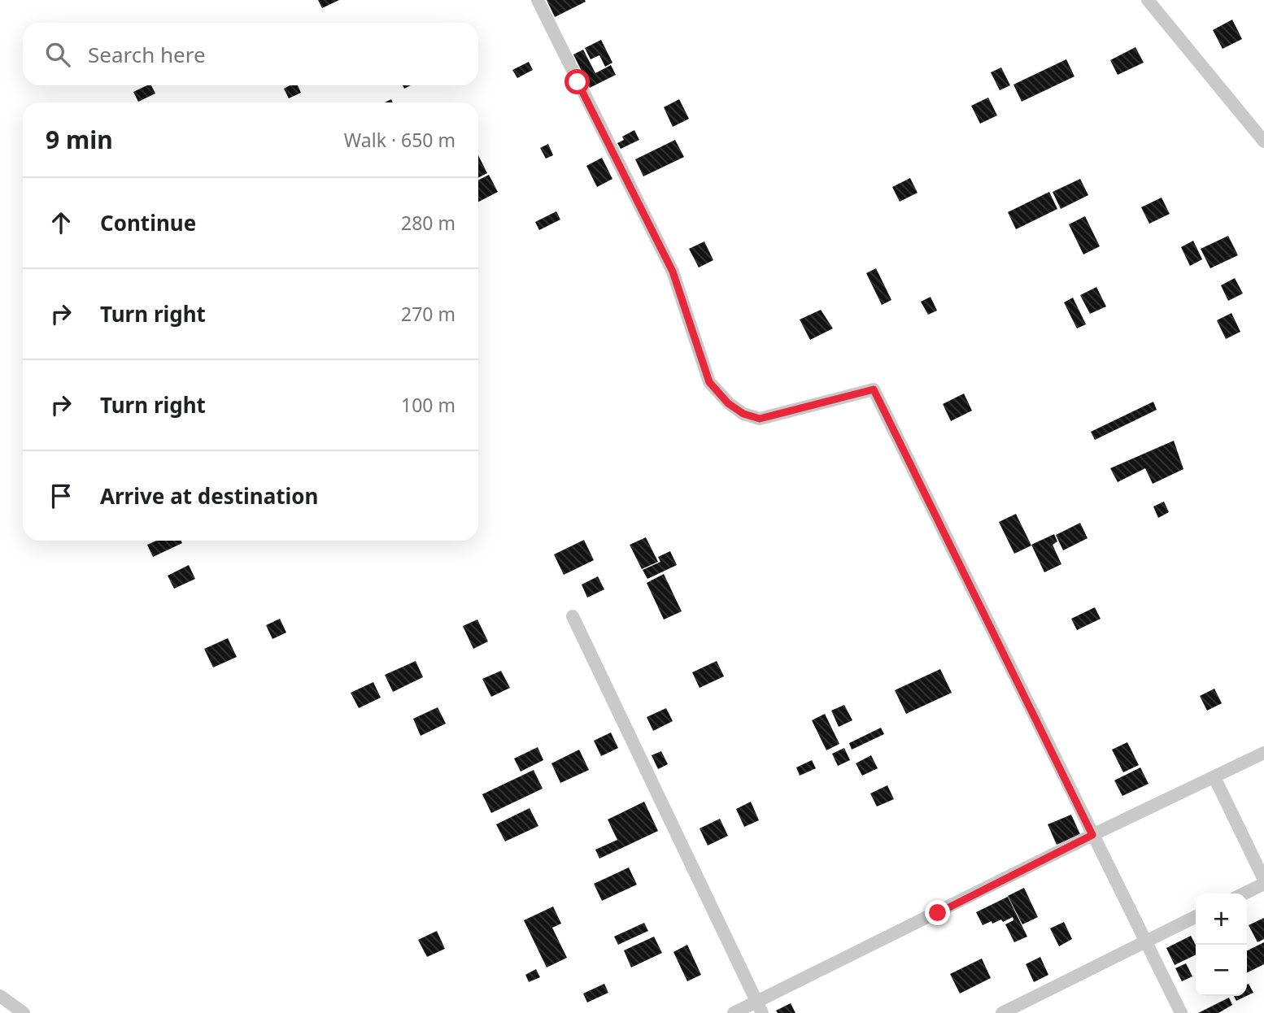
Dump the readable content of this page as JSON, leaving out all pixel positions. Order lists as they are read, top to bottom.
{
  "page": {
    "search": "Search here",
    "heading": ["9 min", "Walk · 650 m"],
    "list": [
      ["Continue", "280 m"],
      ["Turn right", "270 m"],
      ["Turn right", "100 m"],
      "Arrive at destination"
    ],
    "map_buttons": ["+", "−"]
  }
}
